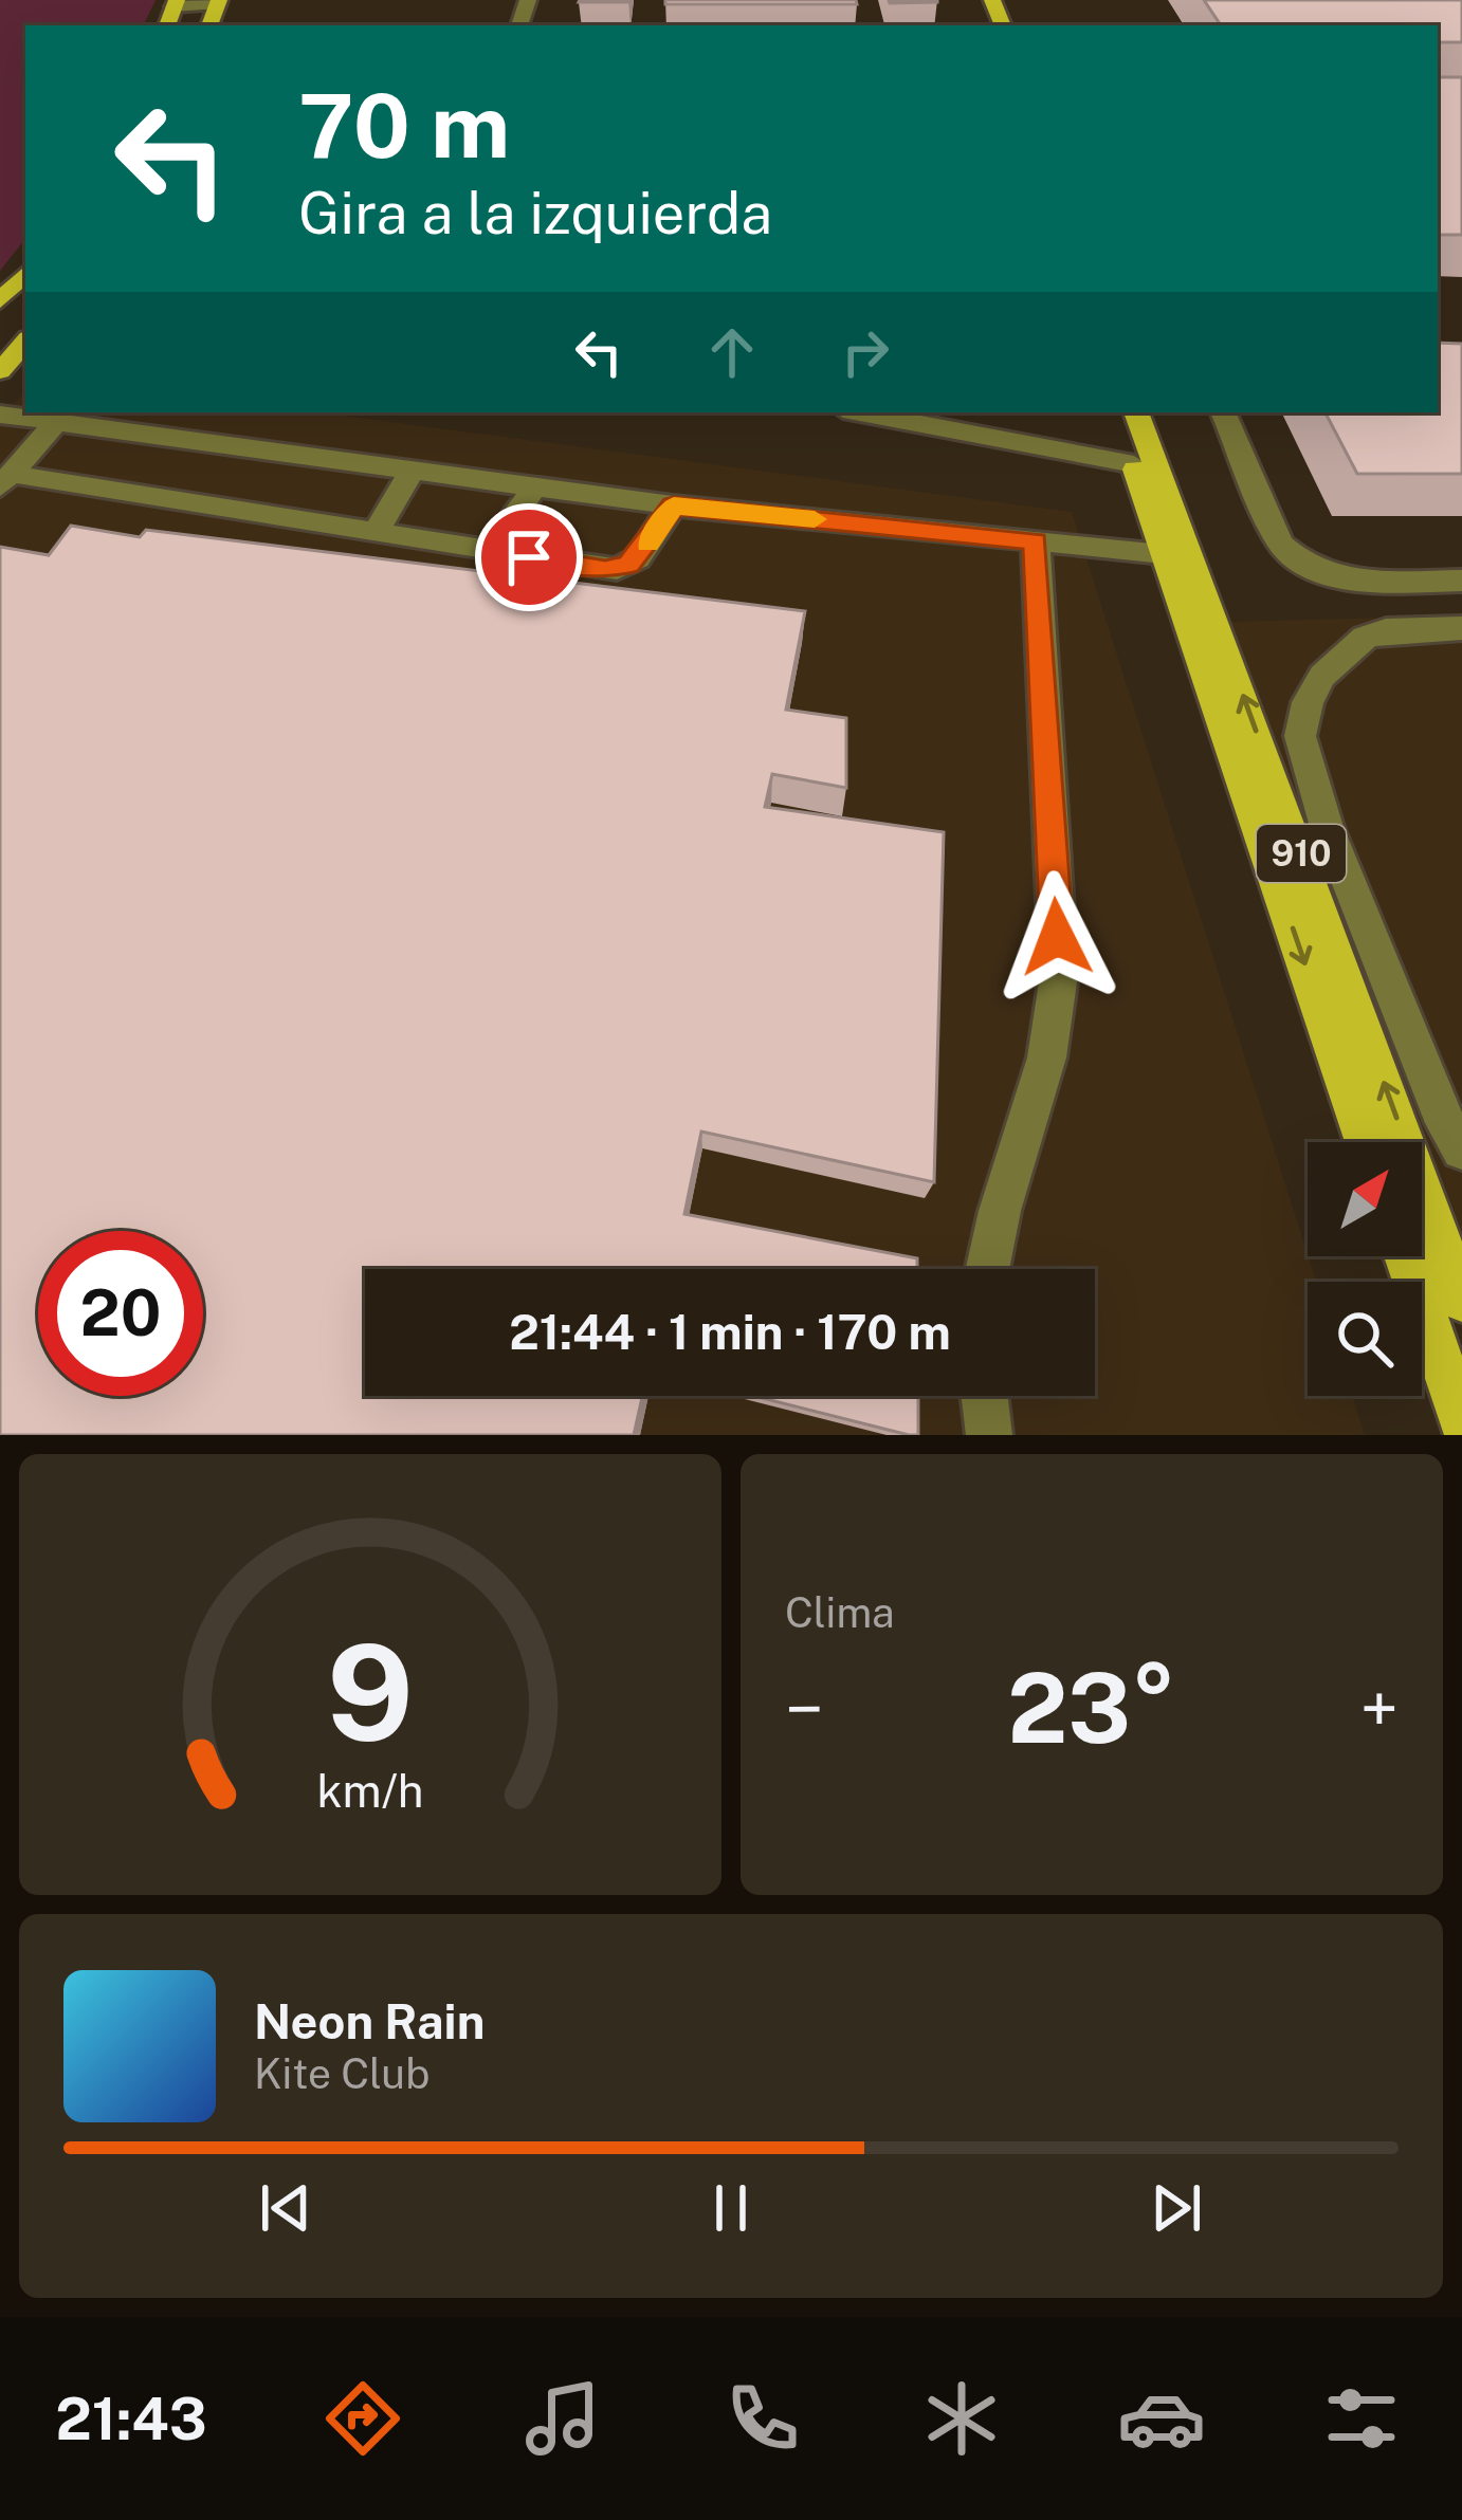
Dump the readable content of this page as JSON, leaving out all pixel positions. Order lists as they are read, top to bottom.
{
  "streets": {
    "main road": ["910"]
  },
  "north": "top right",
  "page": {
    "turn": ["70 m", "Gira a la izquierda"],
    "limit": "20",
    "trip": "21:44 · 1 min · 170 m",
    "tile": "Clima",
    "heat": ["−", "23°", "+"],
    "song": ["Neon Rain", "Kite Club"],
    "tabs": "21:43",
    "gauge": ["9", "km/h"]
  }
}
